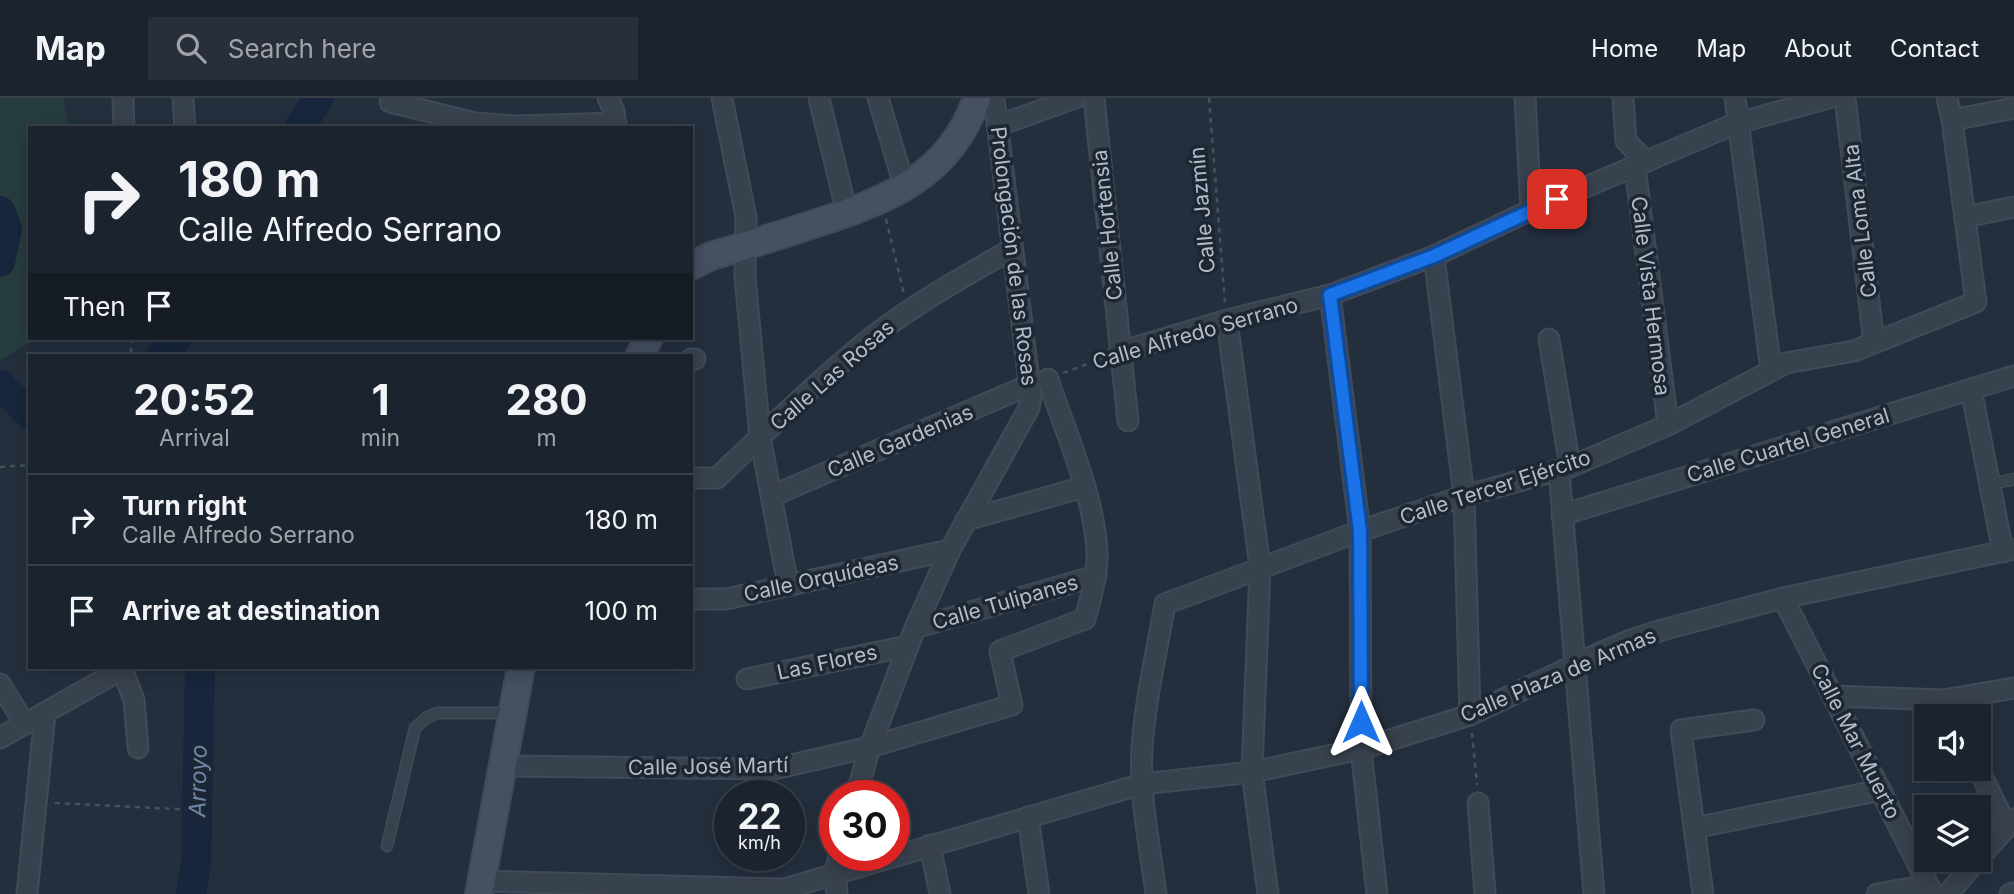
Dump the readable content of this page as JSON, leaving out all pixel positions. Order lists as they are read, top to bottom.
{
  "streets": {
    "street": [
      "Calle Loma Alta",
      "Calle Hortensia",
      "Prolongación de las Rosas",
      "Calle Vista Hermosa",
      "Calle Alfredo Serrano",
      "Calle Las Rosas",
      "Calle Gardenias",
      "Calle Cuartel General",
      "Calle Tercer Ejército",
      "Calle Orquídeas",
      "Calle Tulipanes",
      "Las Flores",
      "Calle Plaza de Armas",
      "Calle Mar Muerto",
      "Calle José Martí"
    ],
    "path": ["Calle Jazmín"]
  },
  "crossings": [
    ["Calle Jazmín", "Calle Alfredo Serrano"],
    ["Calle Loma Alta", "Calle Tercer Ejército"],
    ["Calle Hortensia", "Calle Alfredo Serrano"],
    ["Prolongación de las Rosas", "Calle Las Rosas"],
    ["Prolongación de las Rosas", "Calle Gardenias"],
    ["Prolongación de las Rosas", "Calle Orquídeas"],
    ["Prolongación de las Rosas", "Calle Tulipanes"],
    ["Prolongación de las Rosas", "Las Flores"],
    ["Prolongación de las Rosas", "Calle José Martí"],
    ["Calle Vista Hermosa", "Calle Alfredo Serrano"],
    ["Calle Vista Hermosa", "Calle Tercer Ejército"],
    ["Calle Tercer Ejército", "Calle Plaza de Armas"],
    ["Calle Tulipanes", "Las Flores"],
    ["Calle Tulipanes", "Calle José Martí"],
    ["Calle Plaza de Armas", "Calle Mar Muerto"]
  ],
  "water": ["Arroyo"],
  "page": {
    "header": "Map",
    "search": "Search here",
    "nav": [
      "Home",
      "Map",
      "About",
      "Contact"
    ],
    "turn": ["180 m", "Calle Alfredo Serrano"],
    "then": "Then",
    "eta": [
      "20:52",
      "Arrival",
      "1",
      "min",
      "280",
      "m"
    ],
    "list": [
      {
        "name": "Turn right",
        "note": "Calle Alfredo Serrano",
        "value": "180 m"
      },
      {
        "name": "Arrive at destination",
        "value": "100 m"
      }
    ],
    "speed": "22 km/h",
    "limit": "30"
  }
}
